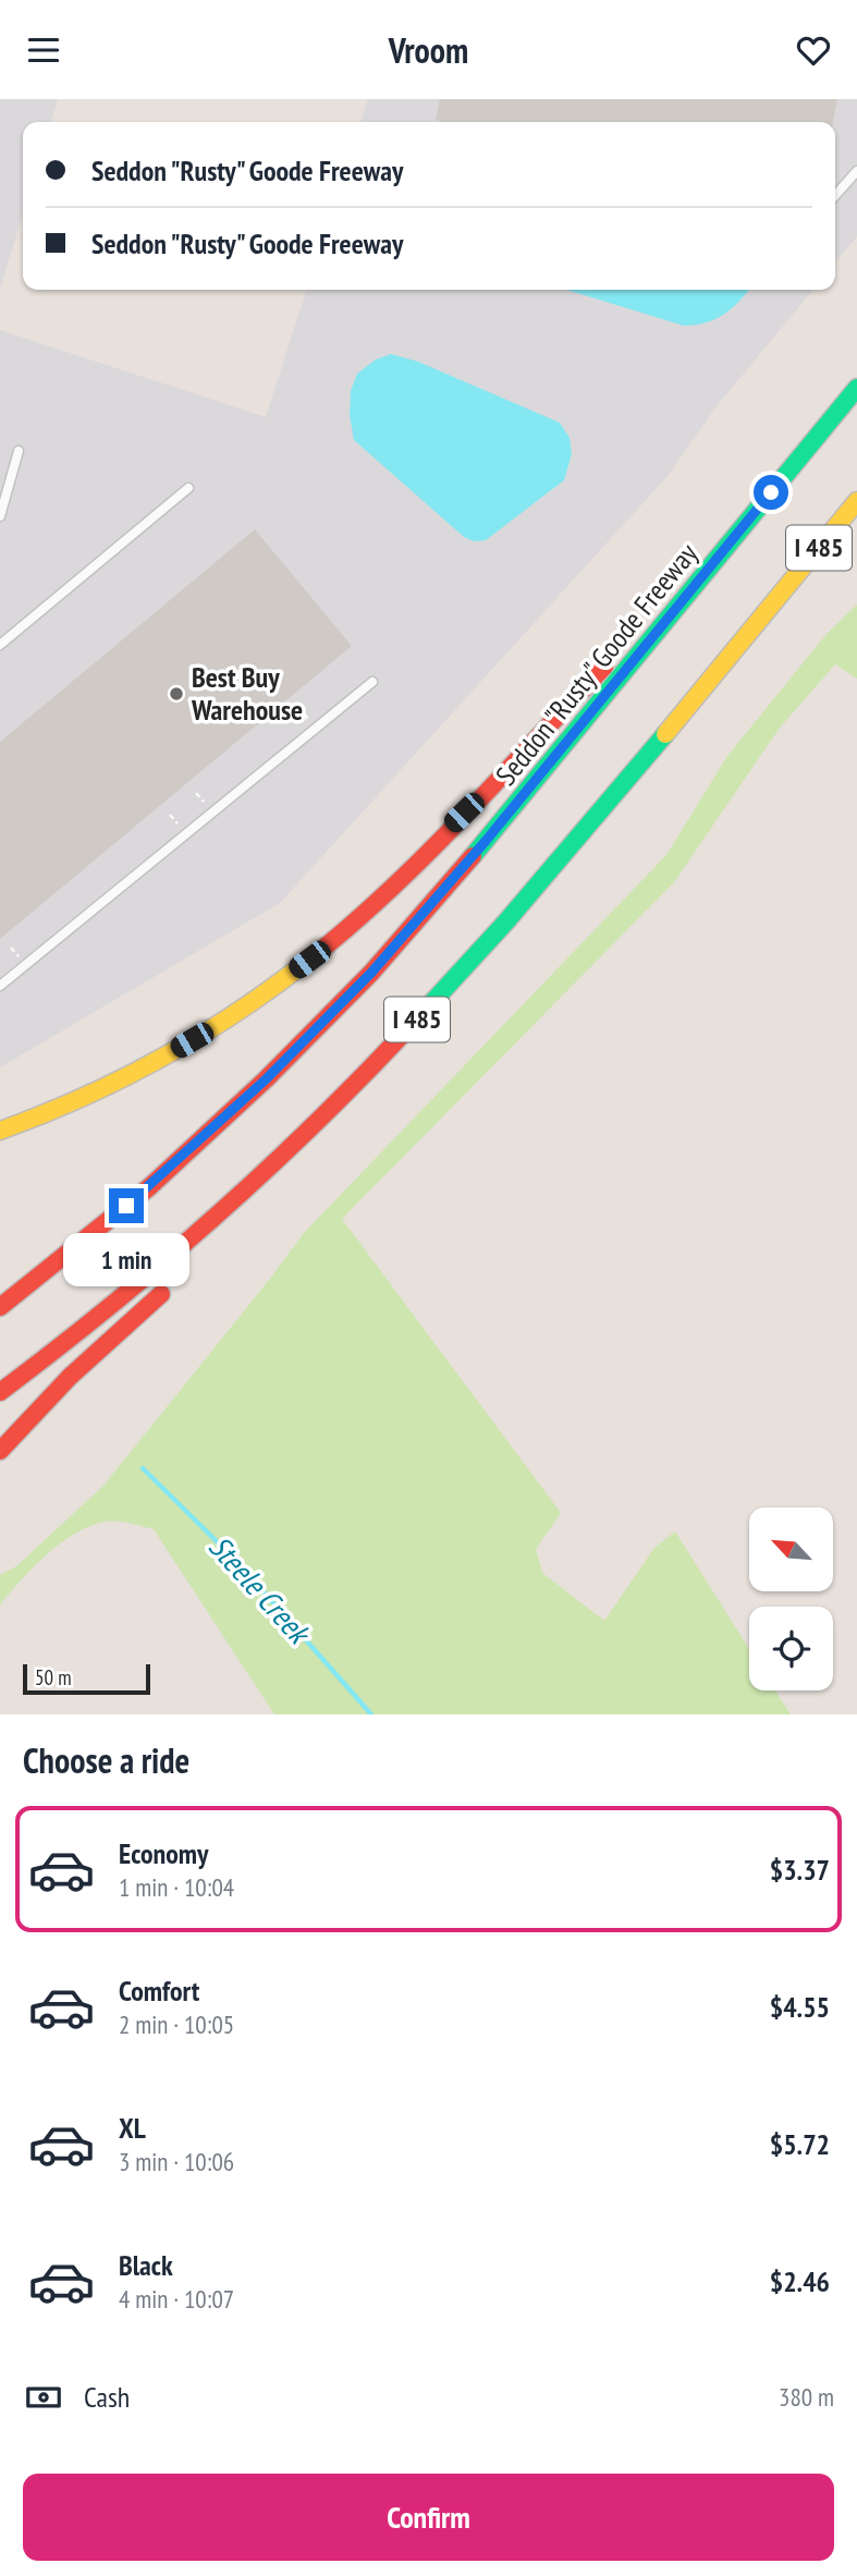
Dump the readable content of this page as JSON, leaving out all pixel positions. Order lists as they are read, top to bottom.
{
  "streets": {
    "highway": ["I 485", "Seddon \"Rusty\" Goode Freeway"]
  },
  "water": ["Steele Creek"],
  "places": ["Best Buy Warehouse"],
  "scale_bar": "50 m",
  "north": "top left",
  "page": {
    "header": "Vroom",
    "banner": ["Seddon \"Rusty\" Goode Freeway", "Seddon \"Rusty\" Goode Freeway"],
    "bubble": "1 min",
    "scale": "50 m",
    "heading": "Choose a ride",
    "list": [
      {
        "name": "Economy",
        "note": "1 min · 10:04",
        "value": "$3.37"
      },
      {
        "name": "Comfort",
        "note": "2 min · 10:05",
        "value": "$4.55"
      },
      {
        "name": "XL",
        "note": "3 min · 10:06",
        "value": "$5.72"
      },
      {
        "name": "Black",
        "note": "4 min · 10:07",
        "value": "$2.46"
      }
    ],
    "pay": ["Cash", "380 m"],
    "buttons": "Confirm"
  }
}
